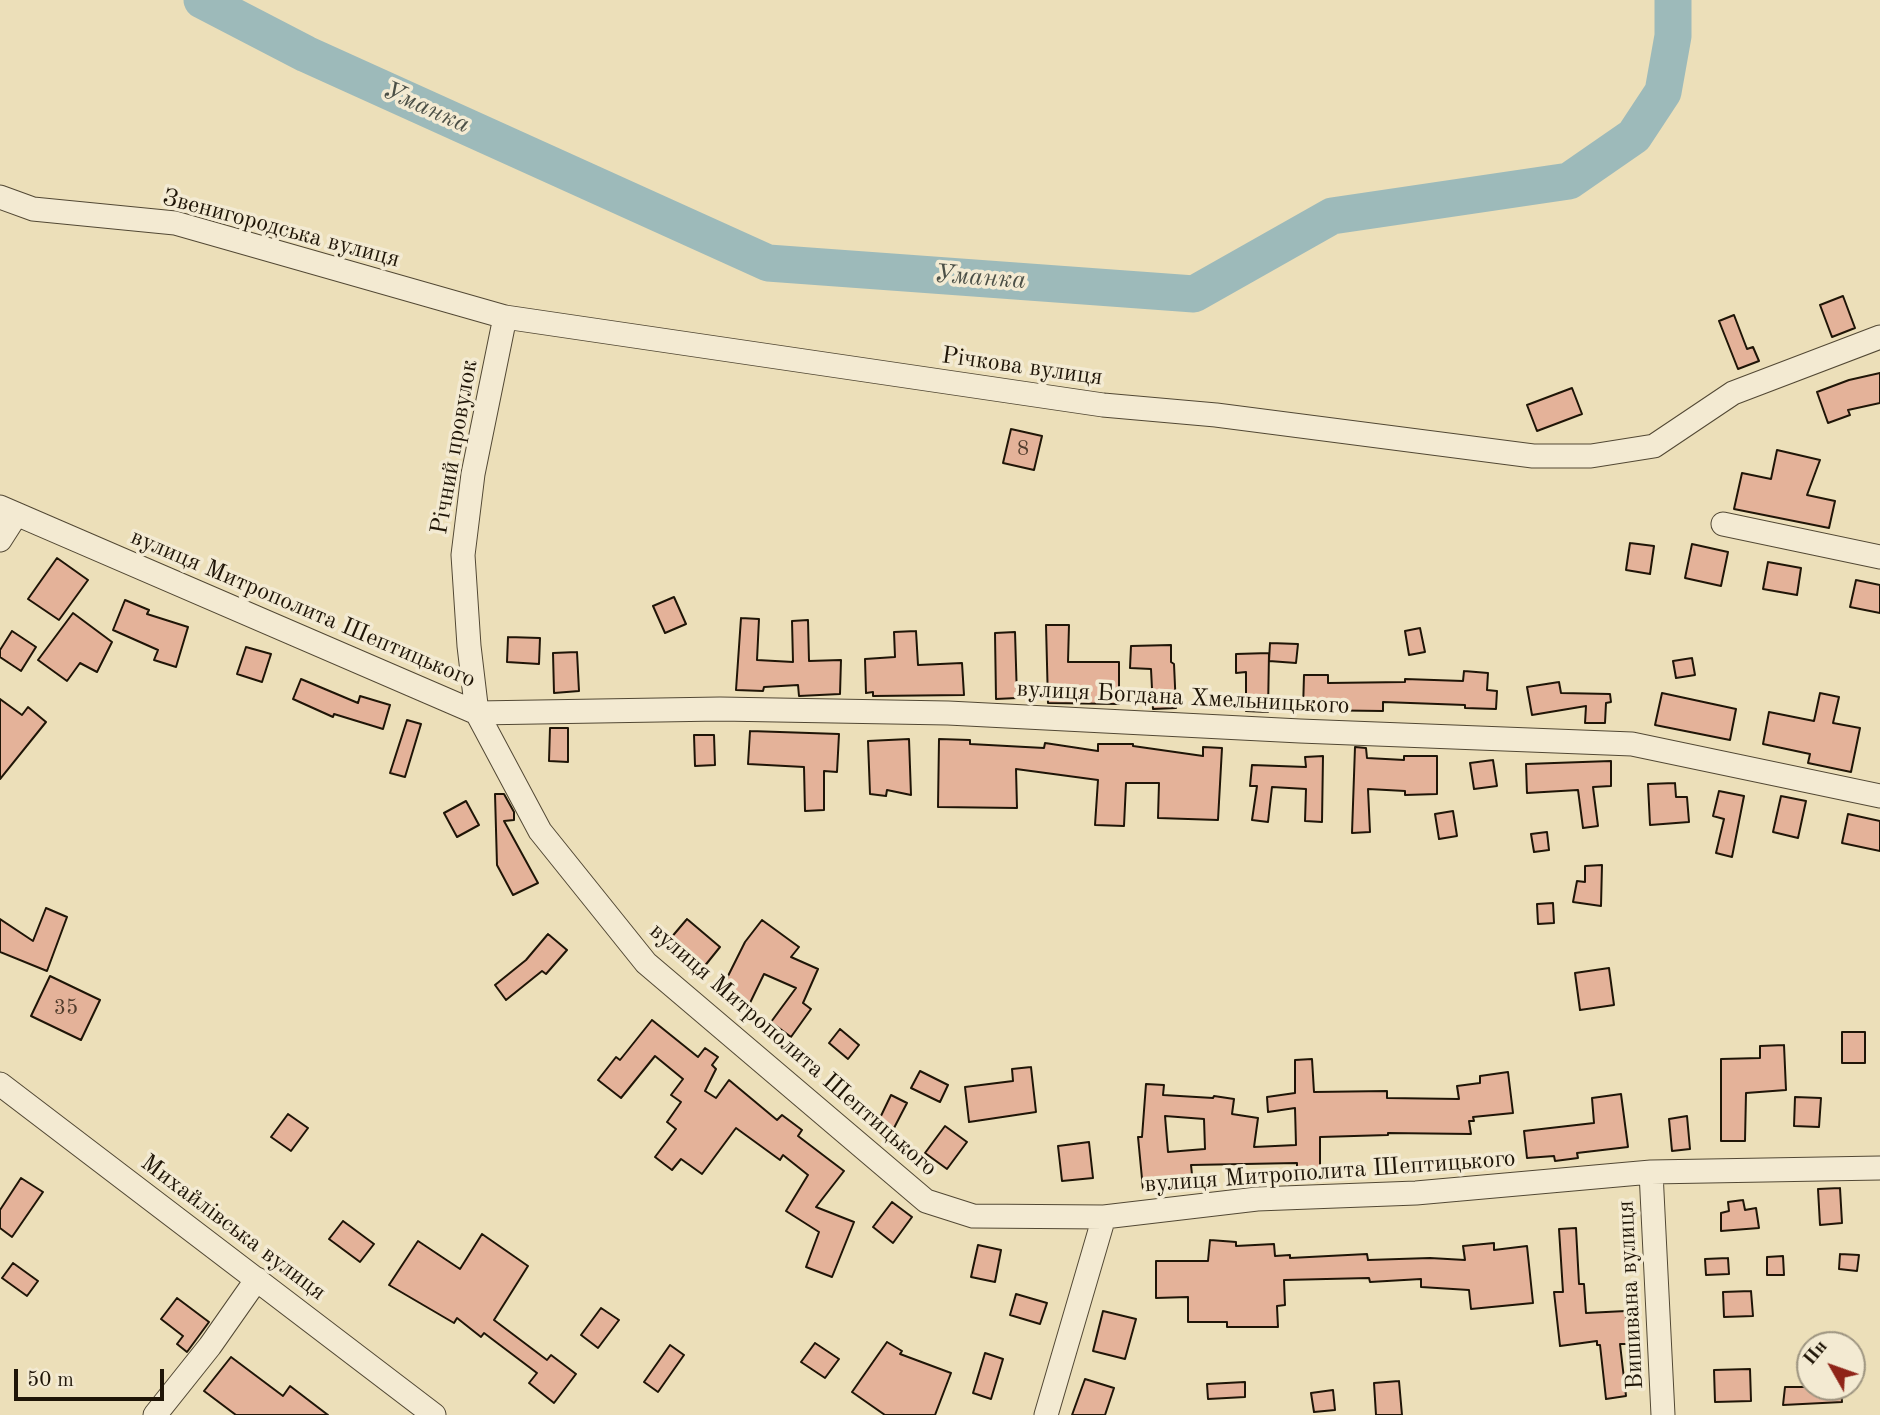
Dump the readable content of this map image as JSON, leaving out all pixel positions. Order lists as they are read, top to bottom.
{
  "streets": {
    "street": [
      "Звенигородська вулиця",
      "Річкова вулиця",
      "Річний провулок",
      "вулиця Митрополита Шептицького",
      "вулиця Богдана Хмельницького",
      "Михайлівська вулиця",
      "Вишивана вулиця"
    ]
  },
  "crossings": [
    ["Звенигородська вулиця", "Річкова вулиця"],
    ["Звенигородська вулиця", "Річний провулок"],
    ["Річкова вулиця", "Річний провулок"],
    ["Річний провулок", "вулиця Митрополита Шептицького"],
    ["Річний провулок", "вулиця Богдана Хмельницького"],
    ["вулиця Митрополита Шептицького", "вулиця Богдана Хмельницького"],
    ["вулиця Митрополита Шептицького", "Вишивана вулиця"]
  ],
  "water": ["Уманка"],
  "house_numbers": ["8", "35"],
  "scale_bar": "50 m",
  "north": "top left"
}
